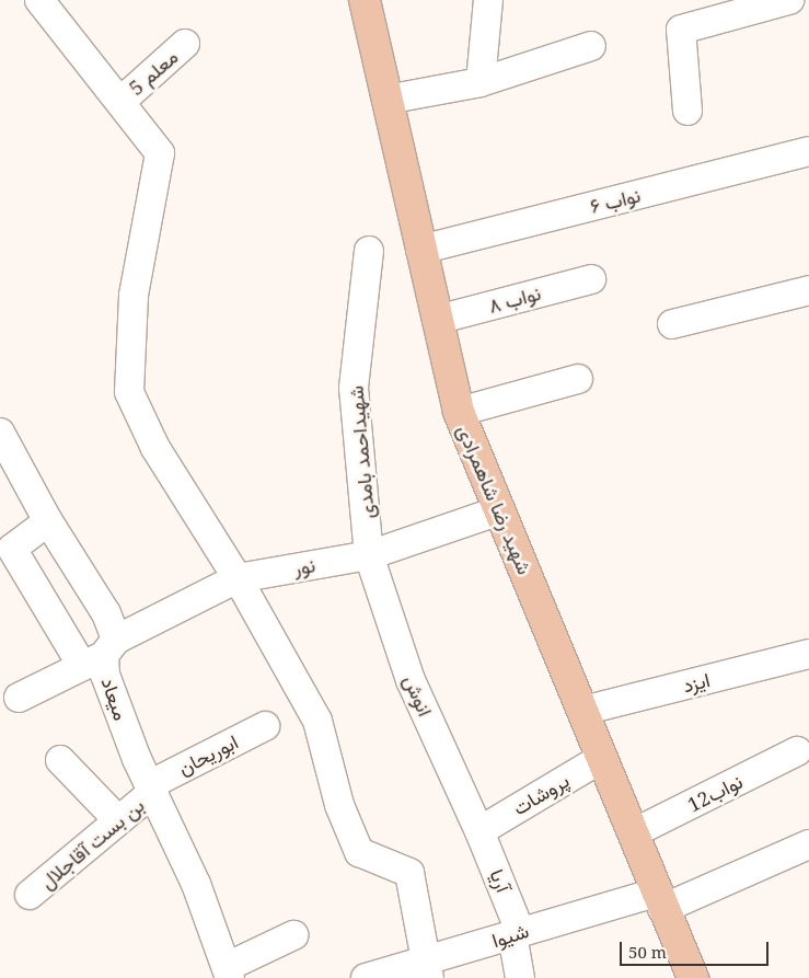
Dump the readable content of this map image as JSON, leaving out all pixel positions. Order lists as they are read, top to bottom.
{
  "streets": {
    "main road": ["شهید رضا شاهمرادی"],
    "street": [
      "معلم 5",
      "نواب ۶",
      "نواب ۸",
      "شهیداحمد بامدی",
      "نور",
      "ایزد",
      "انوش",
      "میعاد",
      "ابوریحان",
      "نواب12",
      "پروشات",
      "بن بست آقاجلال",
      "آریا",
      "شیوا"
    ]
  },
  "crossings": [
    ["نواب ۶", "شهید رضا شاهمرادی"],
    ["نواب ۸", "شهید رضا شاهمرادی"],
    ["شهیداحمد بامدی", "نور"],
    ["شهیداحمد بامدی", "انوش"],
    ["شهید رضا شاهمرادی", "نور"],
    ["شهید رضا شاهمرادی", "ایزد"],
    ["شهید رضا شاهمرادی", "نواب12"],
    ["شهید رضا شاهمرادی", "پروشات"],
    ["شهید رضا شاهمرادی", "شیوا"],
    ["نور", "انوش"],
    ["نور", "میعاد"],
    ["انوش", "پروشات"],
    ["انوش", "آریا"],
    ["میعاد", "ابوریحان"],
    ["میعاد", "بن بست آقاجلال"],
    ["ابوریحان", "بن بست آقاجلال"],
    ["پروشات", "آریا"],
    ["آریا", "شیوا"]
  ],
  "scale_bar": "50 m"
}
